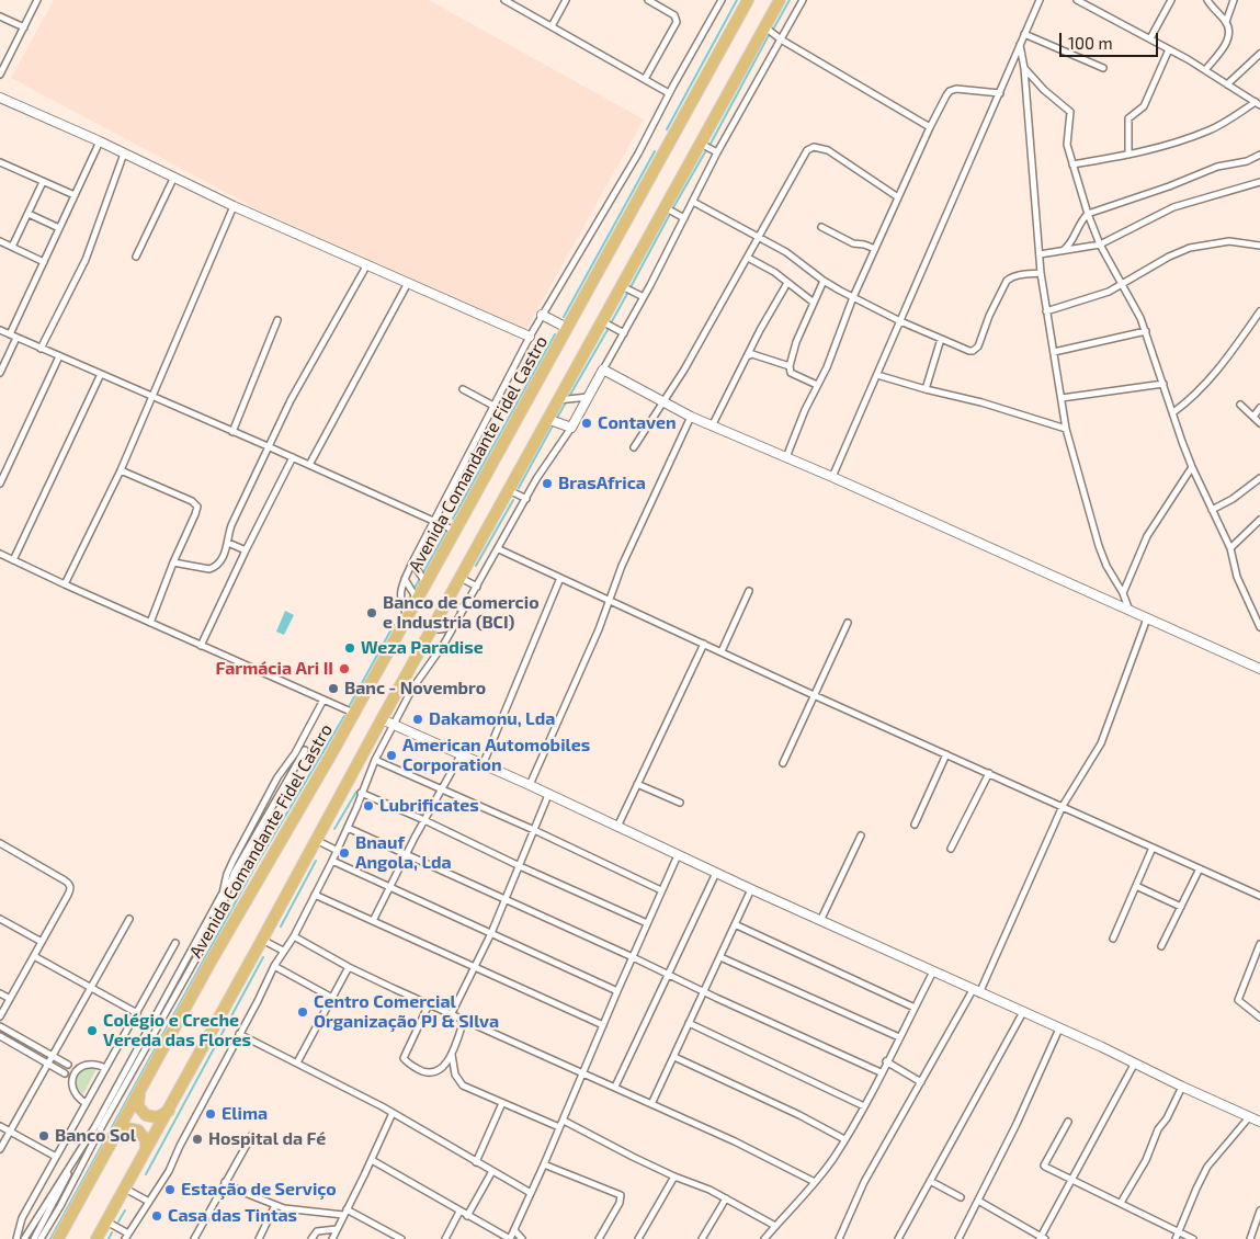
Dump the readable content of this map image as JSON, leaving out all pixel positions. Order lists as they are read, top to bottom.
{
  "streets": {
    "highway": ["Avenida Comandante Fidel Castro"]
  },
  "places": [
    "Contaven",
    "BrasAfrica",
    "Banco de Comercio e Industria (BCI)",
    "Weza Paradise",
    "Farmácia Ari II",
    "Banc - Novembro",
    "Dakamonu, Lda",
    "American Automobiles Corporation",
    "Lubrificates",
    "Bnauf Angola, Lda",
    "Centro Comercial Organização PJ & SIlva",
    "Colégio e Creche Vereda das Flores",
    "Elima",
    "Banco Sol",
    "Hospital da Fé",
    "Estação de Serviço",
    "Casa das Tintas"
  ],
  "scale_bar": "100 m"
}
